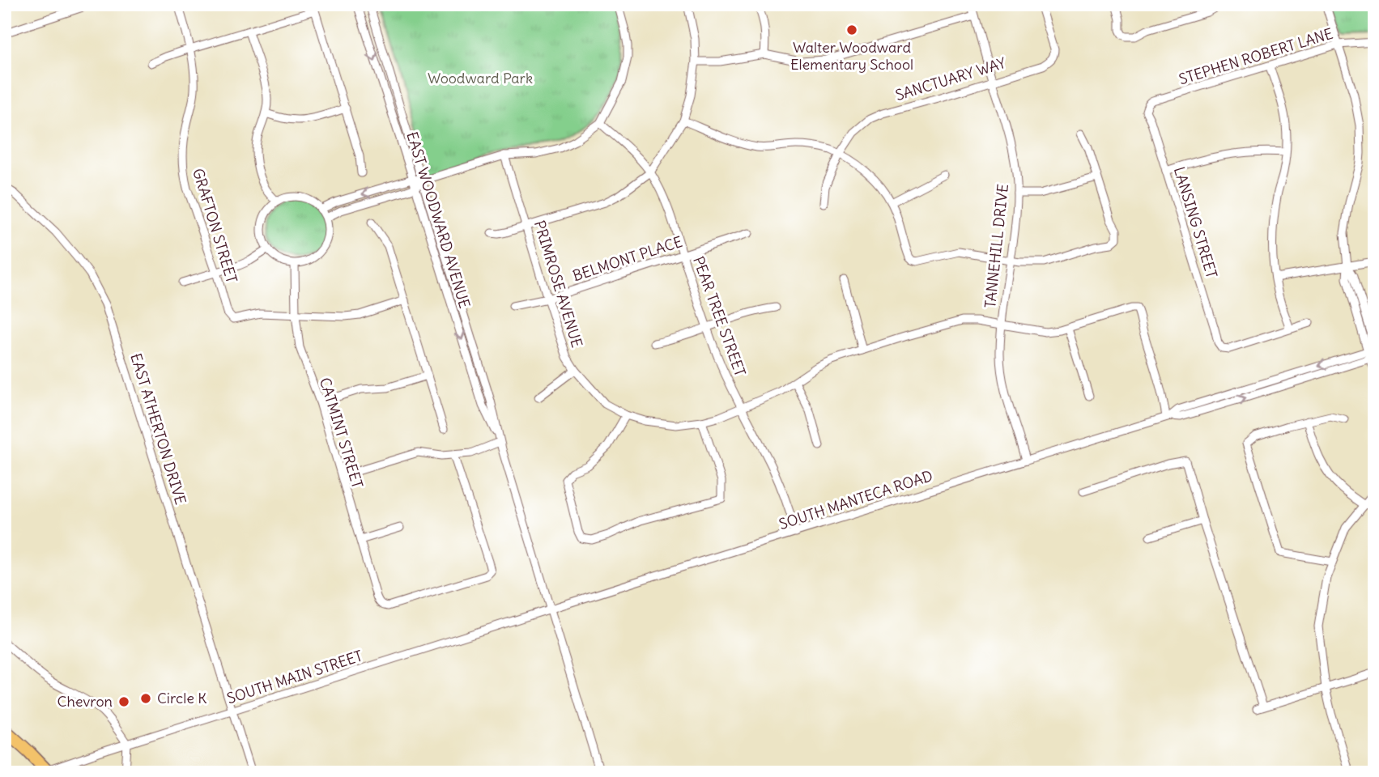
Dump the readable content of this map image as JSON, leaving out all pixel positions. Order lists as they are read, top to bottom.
{
  "streets": {
    "street": [
      "STEPHEN ROBERT LANE",
      "SANCTUARY WAY",
      "EAST WOODWARD AVENUE",
      "LANSING STREET",
      "GRAFTON STREET",
      "TANNEHILL DRIVE",
      "BELMONT PLACE",
      "PRIMROSE AVENUE",
      "PEAR TREE STREET",
      "EAST ATHERTON DRIVE",
      "CATMINT STREET",
      "SOUTH MANTECA ROAD",
      "SOUTH MAIN STREET"
    ]
  },
  "crossings": [
    ["STEPHEN ROBERT LANE", "LANSING STREET"],
    ["SANCTUARY WAY", "TANNEHILL DRIVE"],
    ["EAST WOODWARD AVENUE", "SOUTH MANTECA ROAD"],
    ["EAST WOODWARD AVENUE", "SOUTH MAIN STREET"],
    ["GRAFTON STREET", "CATMINT STREET"],
    ["TANNEHILL DRIVE", "PRIMROSE AVENUE"],
    ["TANNEHILL DRIVE", "SOUTH MANTECA ROAD"],
    ["BELMONT PLACE", "PRIMROSE AVENUE"],
    ["BELMONT PLACE", "PEAR TREE STREET"],
    ["PRIMROSE AVENUE", "PEAR TREE STREET"],
    ["PRIMROSE AVENUE", "SOUTH MANTECA ROAD"],
    ["PEAR TREE STREET", "SOUTH MANTECA ROAD"],
    ["EAST ATHERTON DRIVE", "SOUTH MAIN STREET"],
    ["SOUTH MANTECA ROAD", "SOUTH MAIN STREET"]
  ],
  "parks": ["Woodward Park"],
  "places": ["Walter Woodward Elementary School", "Circle K", "Chevron"]
}
